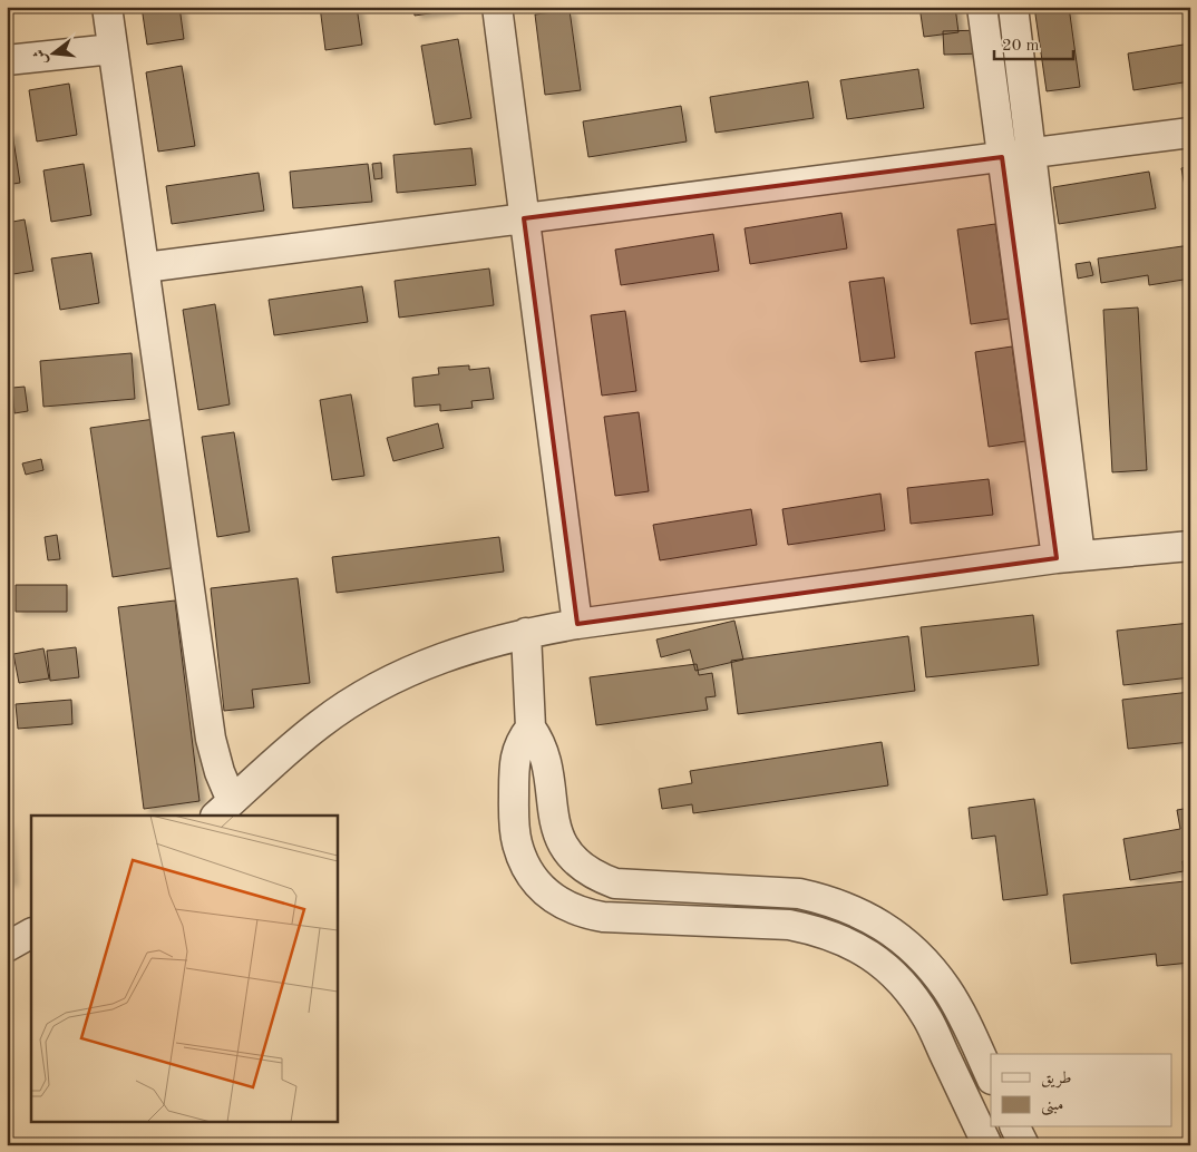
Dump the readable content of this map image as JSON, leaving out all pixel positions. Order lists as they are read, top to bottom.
{
  "legend": ["طريق", "مبنى"],
  "scale_bar": "20 m",
  "north": "left"
}
